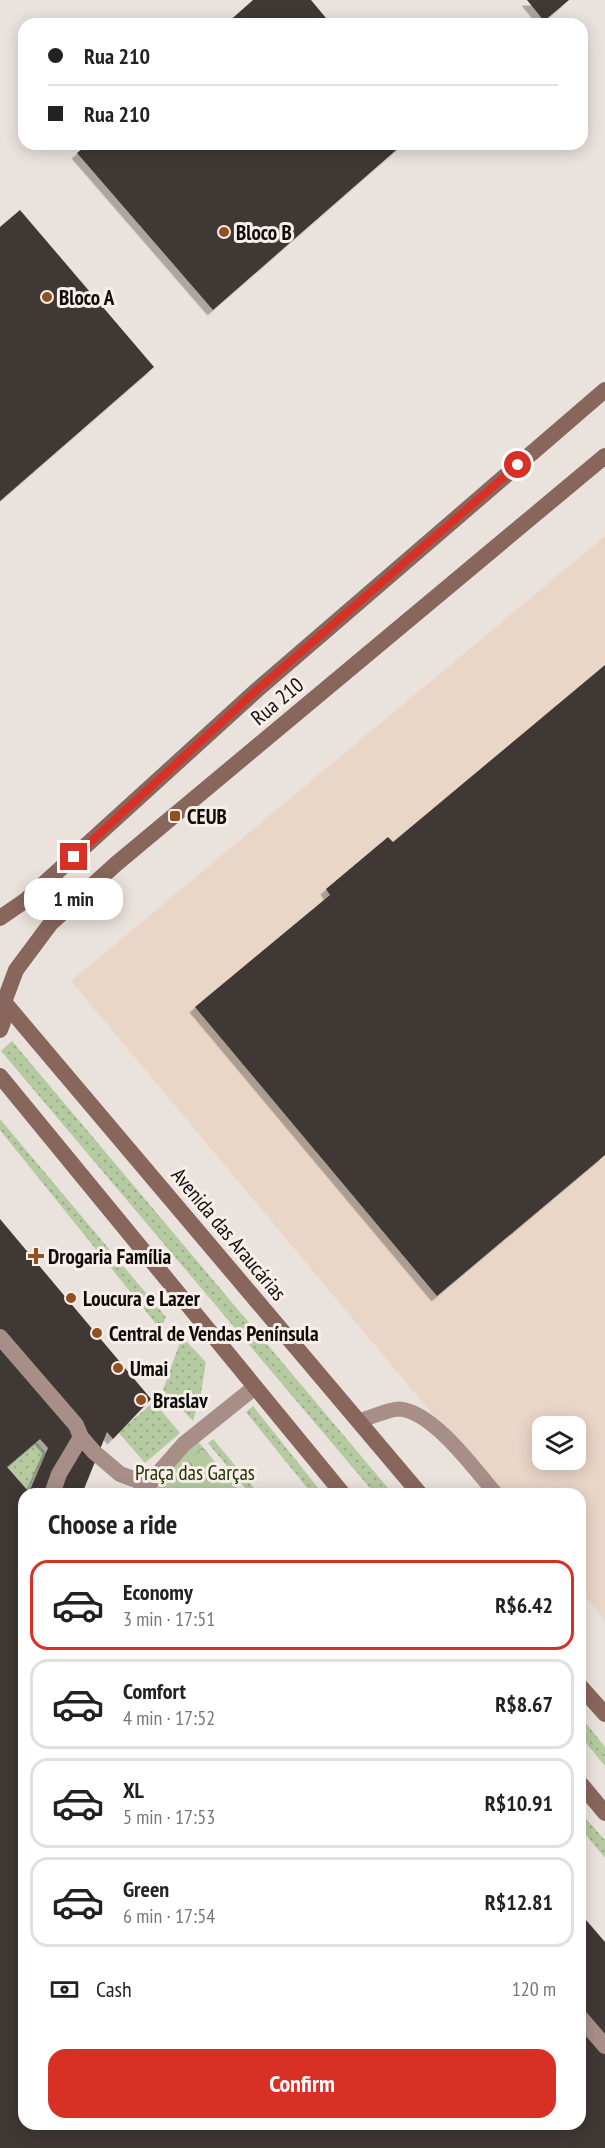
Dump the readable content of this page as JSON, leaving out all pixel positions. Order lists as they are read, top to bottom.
{
  "streets": {
    "main road": ["Rua 210", "Avenida das Araucárias"]
  },
  "crossings": [
    ["Rua 210", "Avenida das Araucárias"]
  ],
  "parks": ["Praça das Garças"],
  "places": {
    "other": [
      "Bloco B",
      "Bloco A",
      "Loucura e Lazer",
      "Central de Vendas Península",
      "Umai",
      "Braslav"
    ],
    "transit": ["CEUB"],
    "health": ["Drogaria Família"]
  },
  "page": {
    "banner": ["Rua 210", "Rua 210"],
    "bubble": "1 min",
    "heading": "Choose a ride",
    "list": [
      {
        "name": "Economy",
        "note": "3 min · 17:51",
        "value": "R$6.42"
      },
      {
        "name": "Comfort",
        "note": "4 min · 17:52",
        "value": "R$8.67"
      },
      {
        "name": "XL",
        "note": "5 min · 17:53",
        "value": "R$10.91"
      },
      {
        "name": "Green",
        "note": "6 min · 17:54",
        "value": "R$12.81"
      }
    ],
    "pay": ["Cash", "120 m"],
    "buttons": "Confirm"
  }
}
